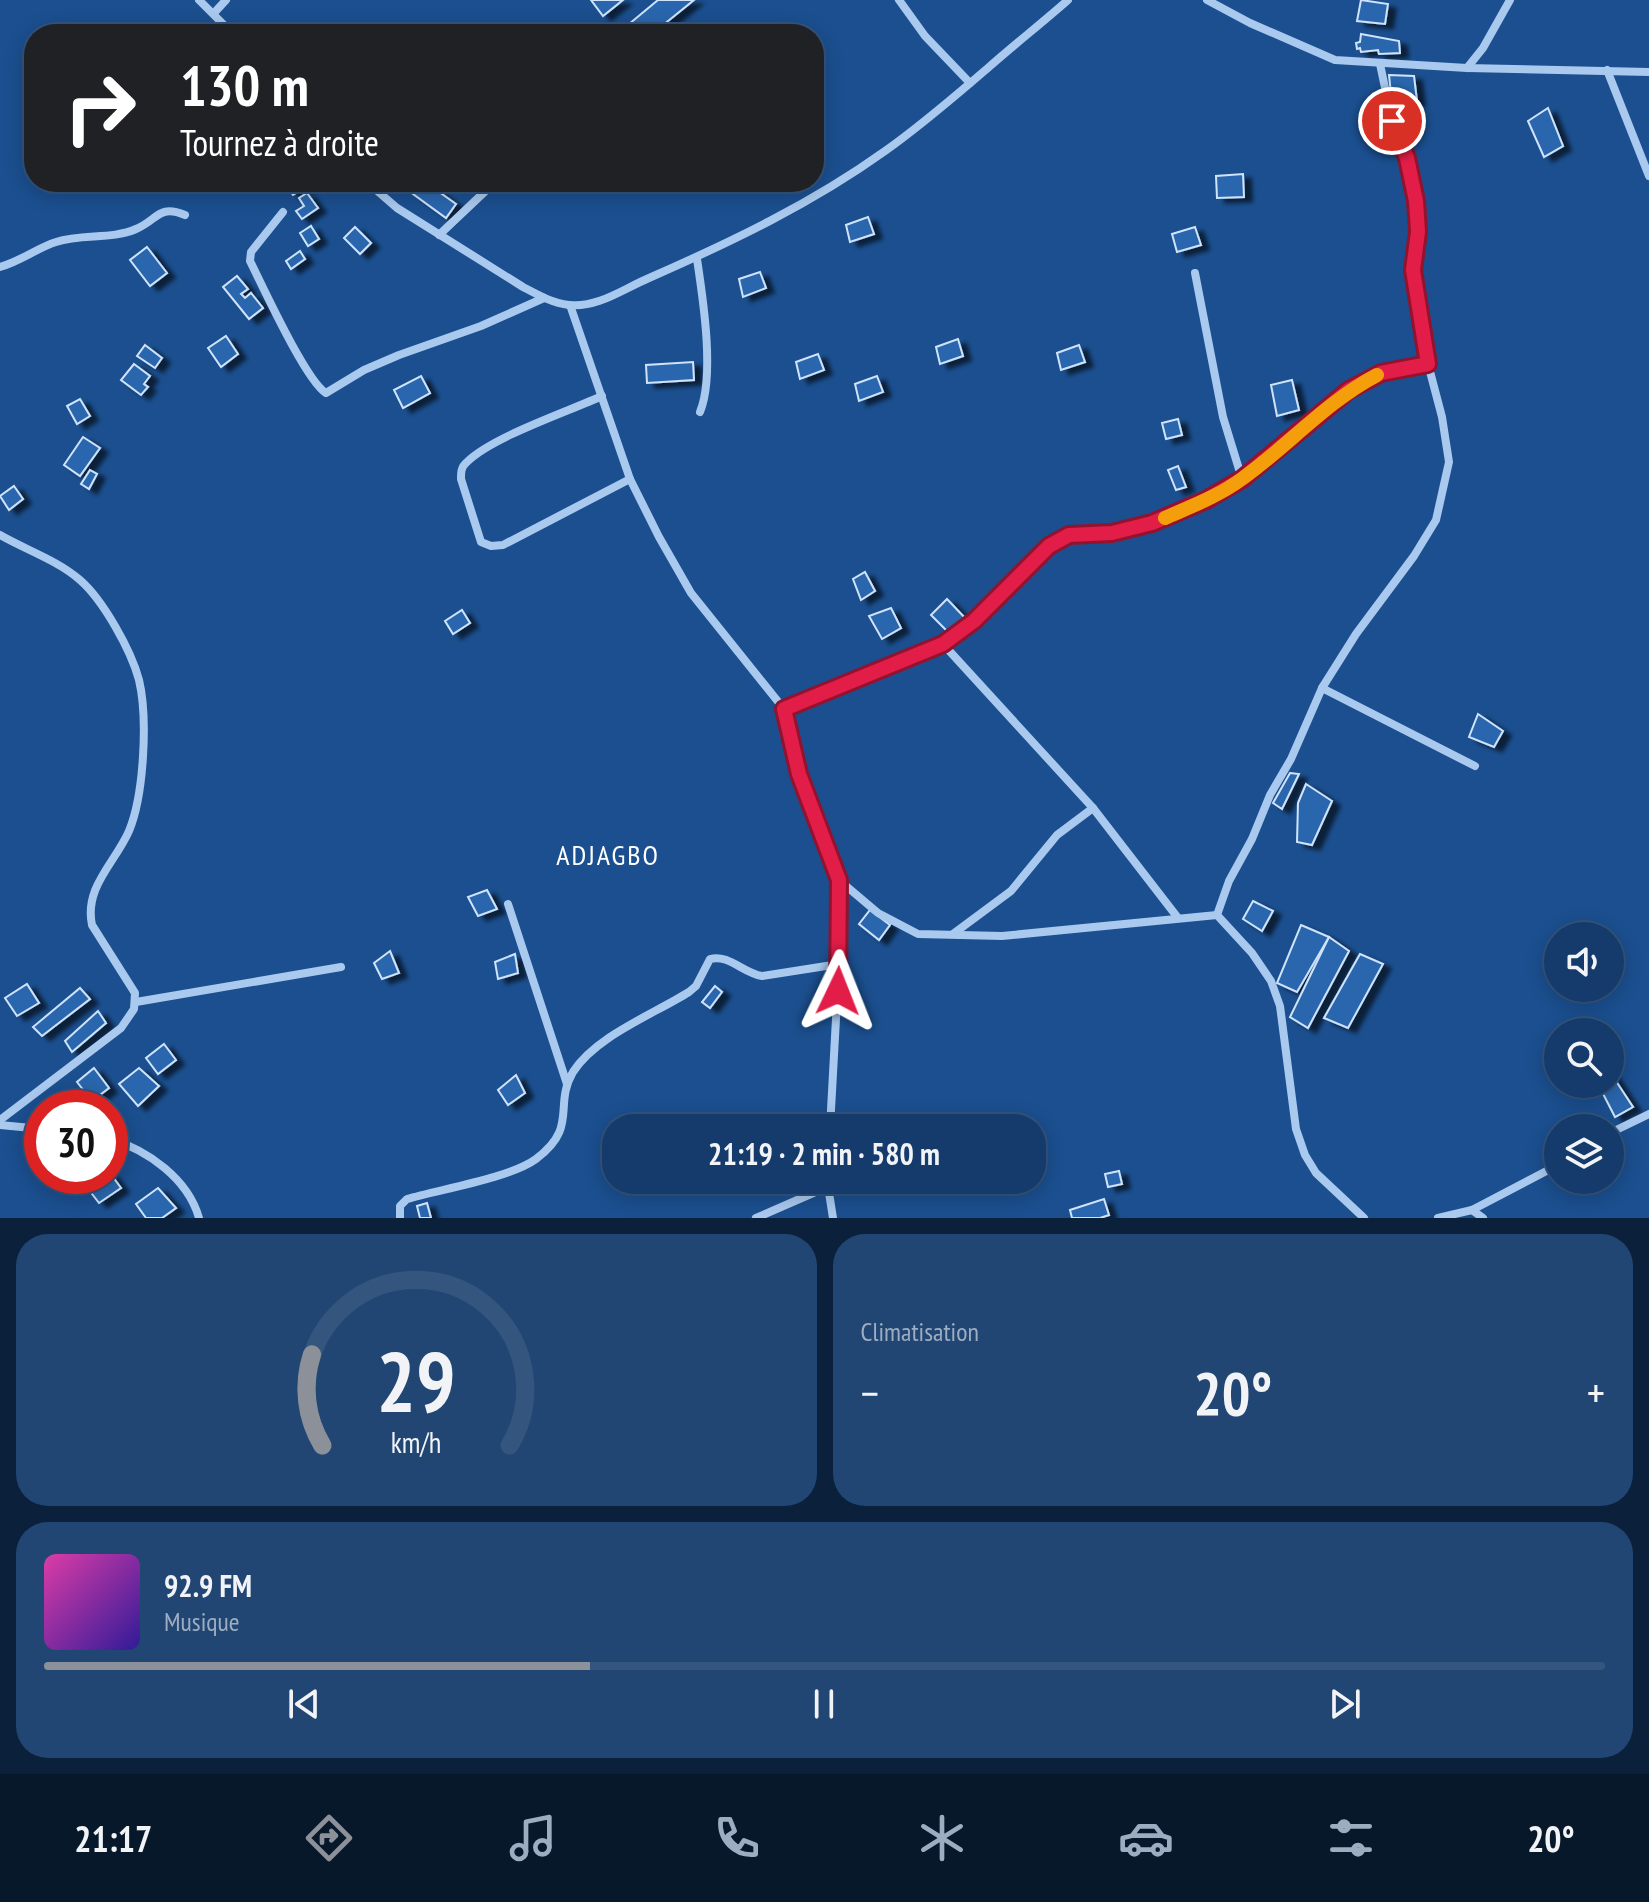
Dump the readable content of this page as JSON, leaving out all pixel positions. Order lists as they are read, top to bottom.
{
  "districts": ["ADJAGBO"],
  "page": {
    "turn": ["130 m", "Tournez à droite"],
    "limit": "30",
    "trip": "21:19 · 2 min · 580 m",
    "tile": "Climatisation",
    "heat": ["−", "20°", "+"],
    "song": ["92.9 FM", "Musique"],
    "tabs": ["21:17", "20°"],
    "gauge": ["29", "km/h"]
  }
}
